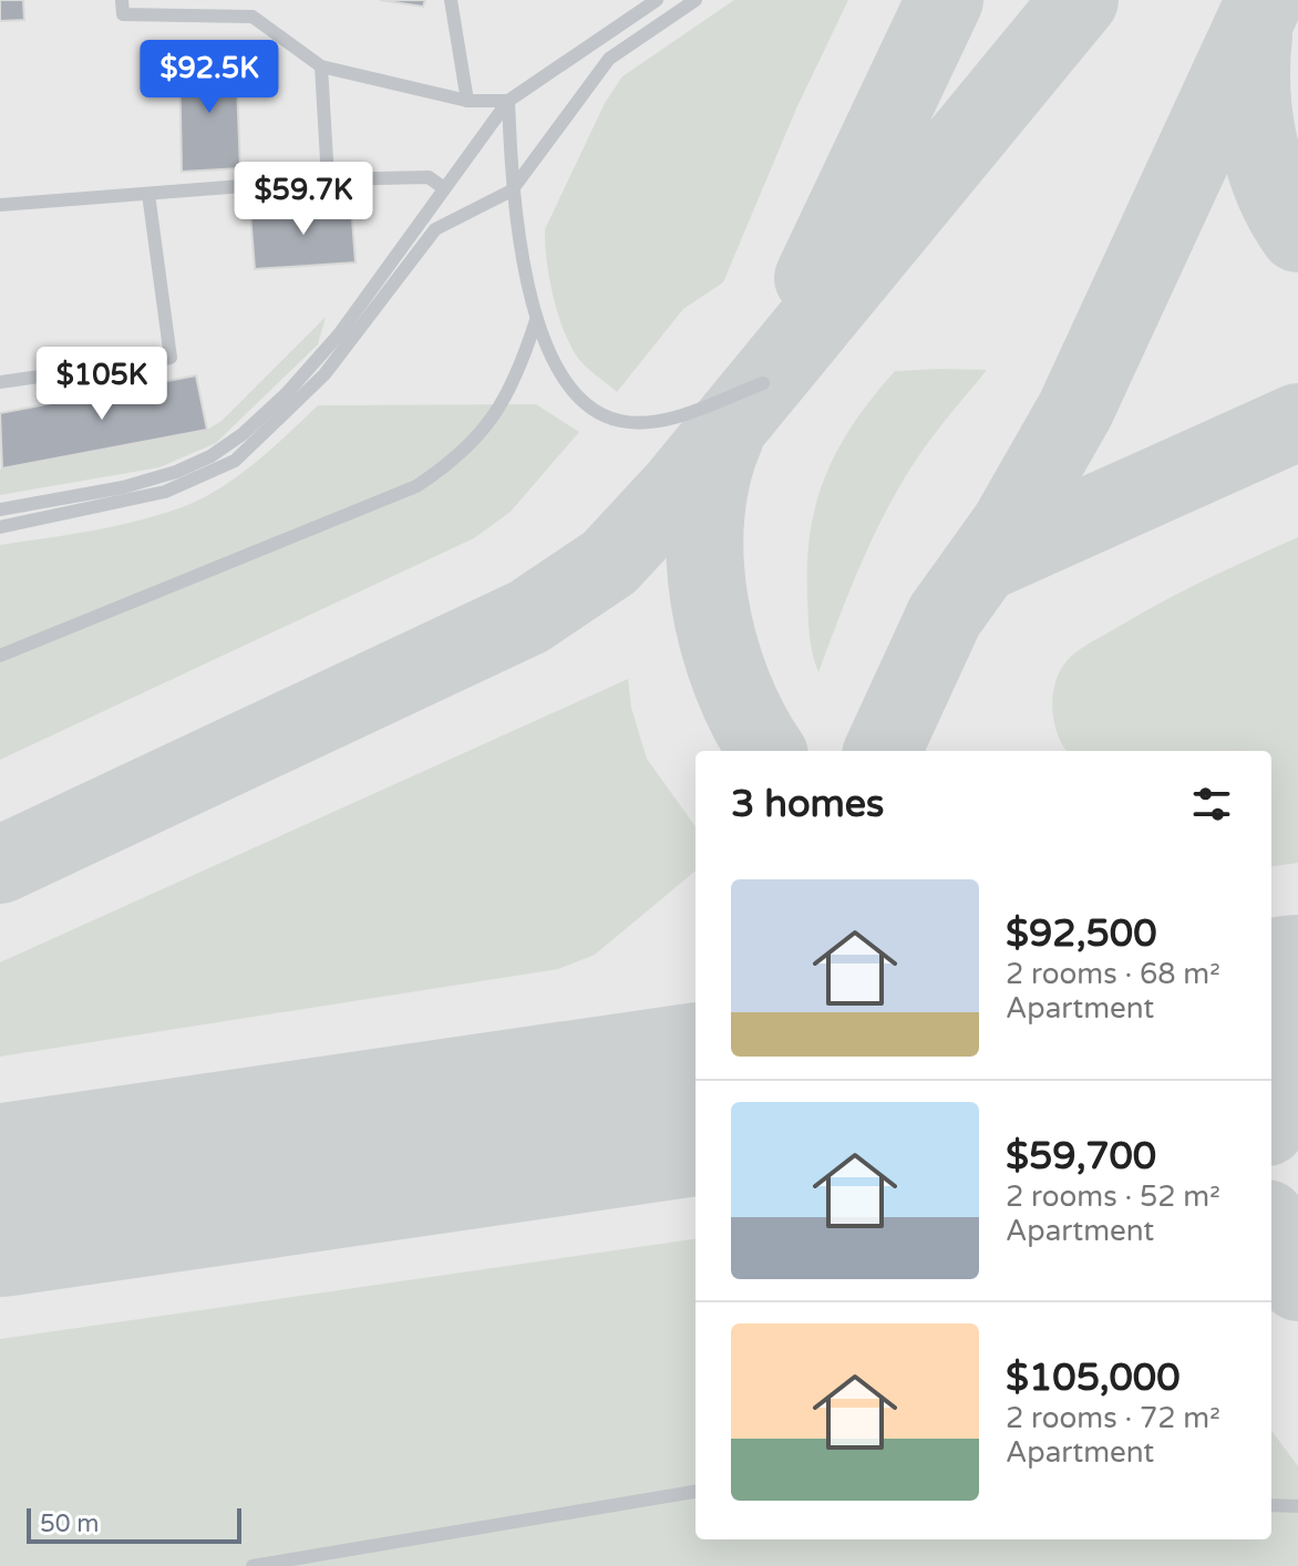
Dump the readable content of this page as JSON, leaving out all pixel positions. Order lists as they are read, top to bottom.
{
  "scale_bar": "50 m",
  "page": {
    "price": ["$92.5K", "$59.7K", "$105K"],
    "heading": "3 homes",
    "list": [
      {
        "name": "$92,500",
        "note": "2 rooms · 68 m² · Apartment"
      },
      {
        "name": "$59,700",
        "note": "2 rooms · 52 m² · Apartment"
      },
      {
        "name": "$105,000",
        "note": "2 rooms · 72 m² · Apartment"
      }
    ],
    "scale": "50 m"
  }
}
